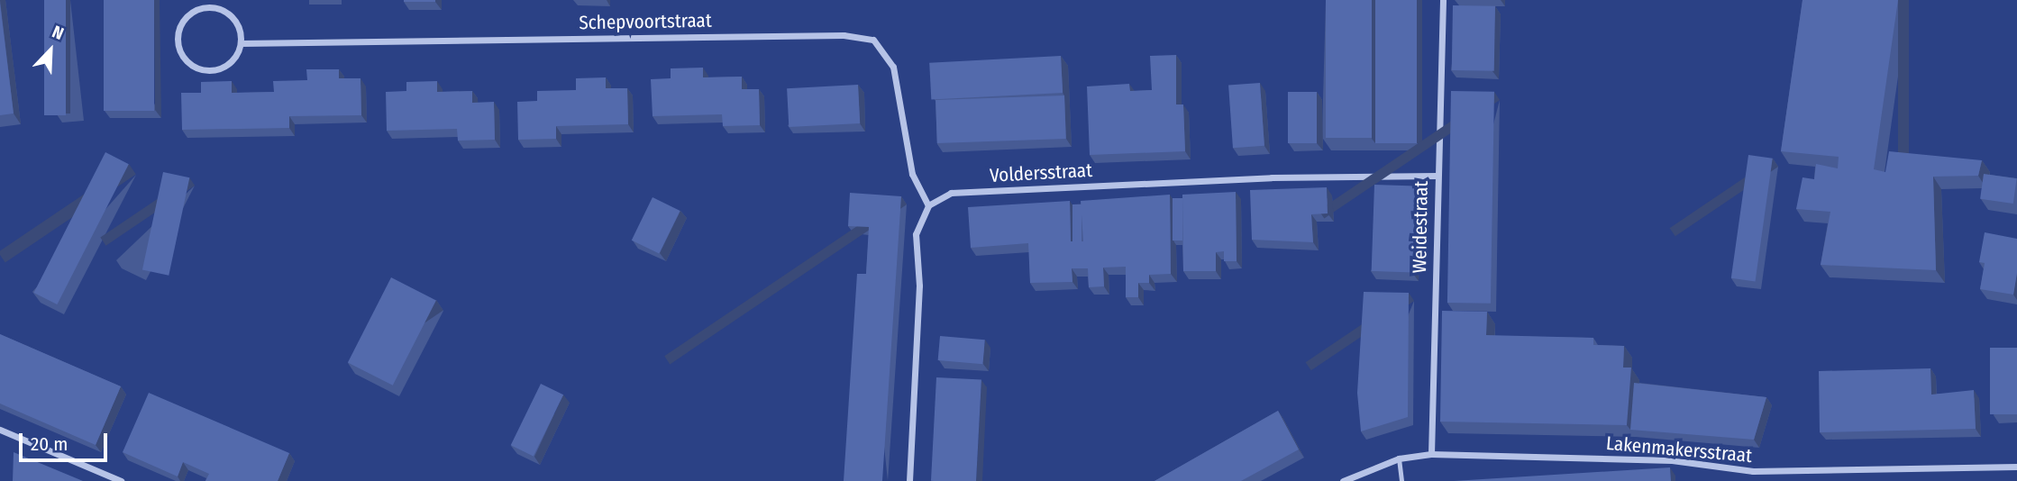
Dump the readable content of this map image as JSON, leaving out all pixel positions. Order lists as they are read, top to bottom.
{
  "streets": {
    "street": [
      "Schepvoortstraat",
      "Voldersstraat",
      "Weidestraat",
      "Lakenmakersstraat"
    ]
  },
  "crossings": [
    ["Schepvoortstraat", "Voldersstraat"],
    ["Voldersstraat", "Weidestraat"],
    ["Weidestraat", "Lakenmakersstraat"]
  ],
  "scale_bar": "20 m",
  "north": "top right"
}
